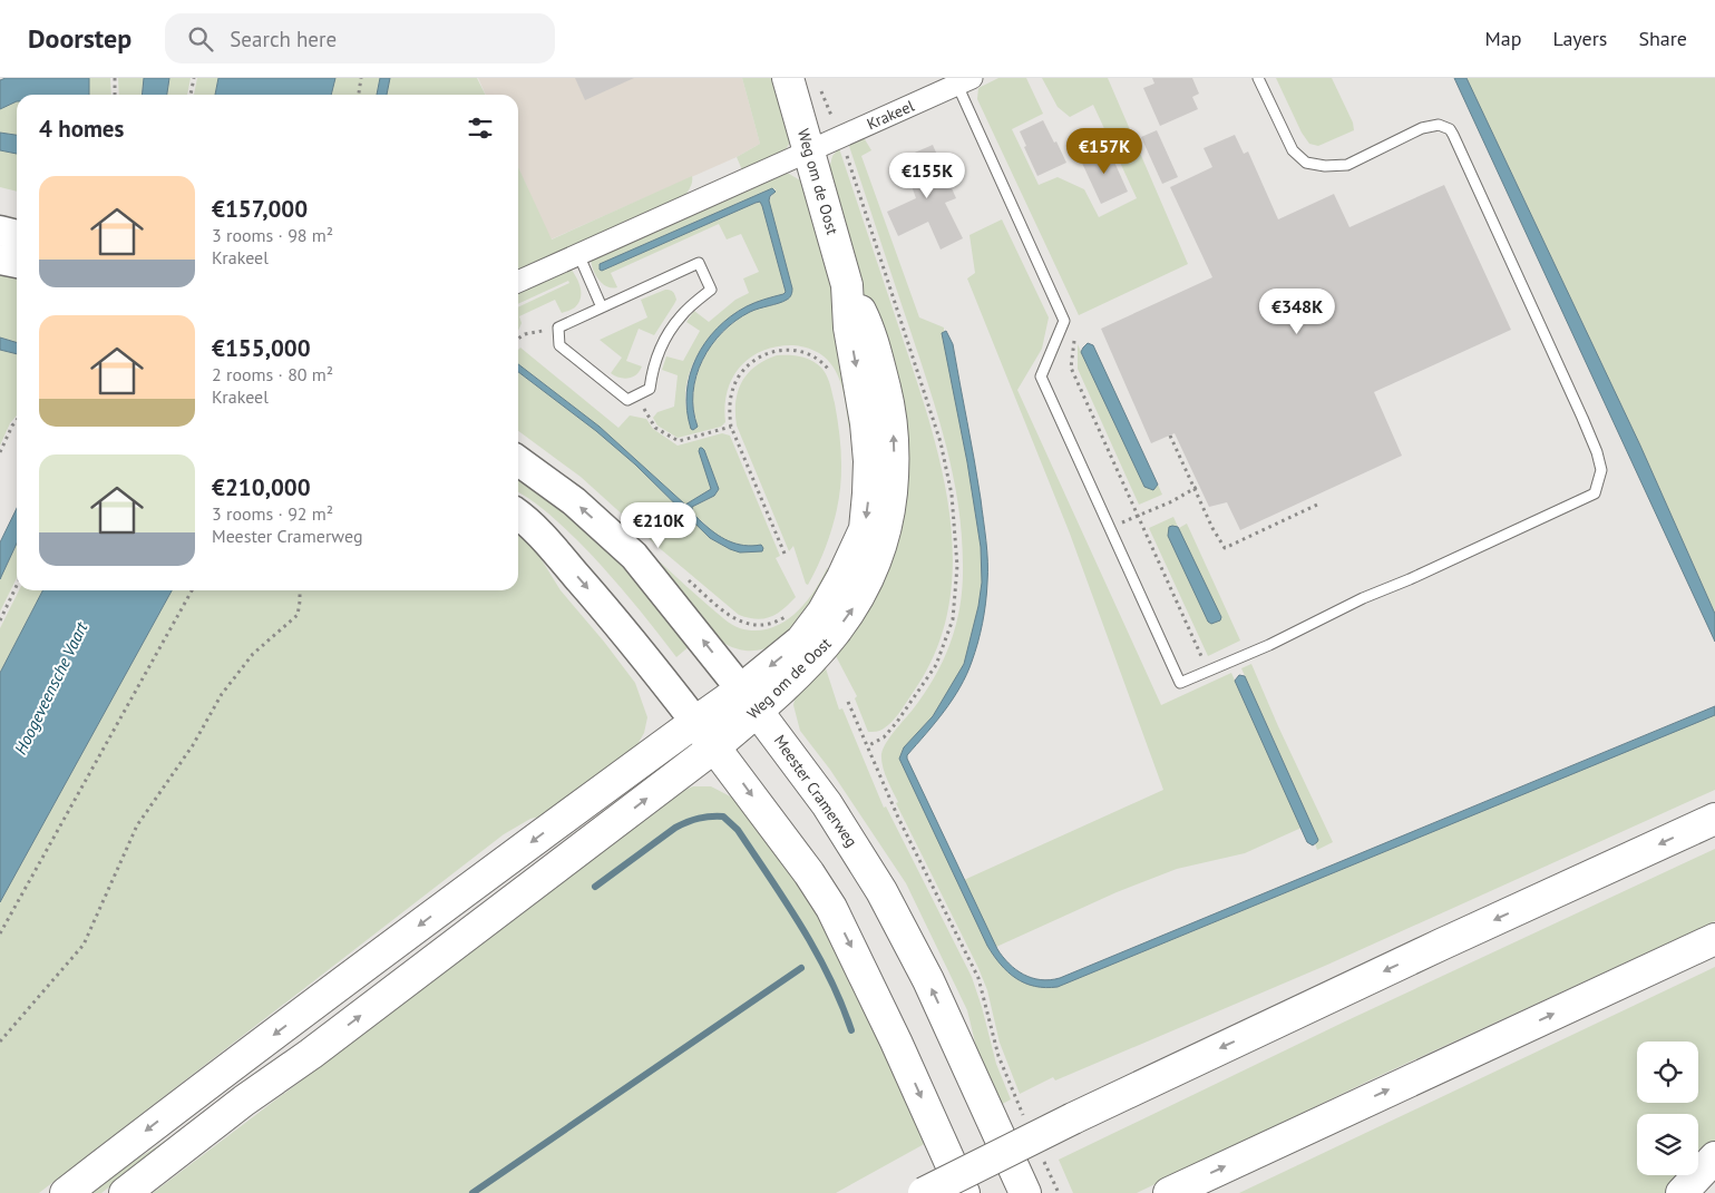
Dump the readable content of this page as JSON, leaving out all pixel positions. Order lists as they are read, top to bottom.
{
  "streets": {
    "main road": ["Weg om de Oost", "Meester Cramerweg"],
    "street": ["Krakeel"]
  },
  "crossings": [
    ["Krakeel", "Weg om de Oost"],
    ["Weg om de Oost", "Meester Cramerweg"]
  ],
  "water": ["Hoogeveensche Vaart"],
  "page": {
    "header": "Doorstep",
    "search": "Search here",
    "nav": ["Map", "Layers", "Share"],
    "heading": "4 homes",
    "price": [
      "€157K",
      "€155K",
      "€348K",
      "€210K"
    ],
    "list": [
      {
        "name": "€157,000",
        "note": "3 rooms · 98 m² · Krakeel"
      },
      {
        "name": "€155,000",
        "note": "2 rooms · 80 m² · Krakeel"
      },
      {
        "name": "€210,000",
        "note": "3 rooms · 92 m² · Meester Cramerweg"
      }
    ]
  }
}
